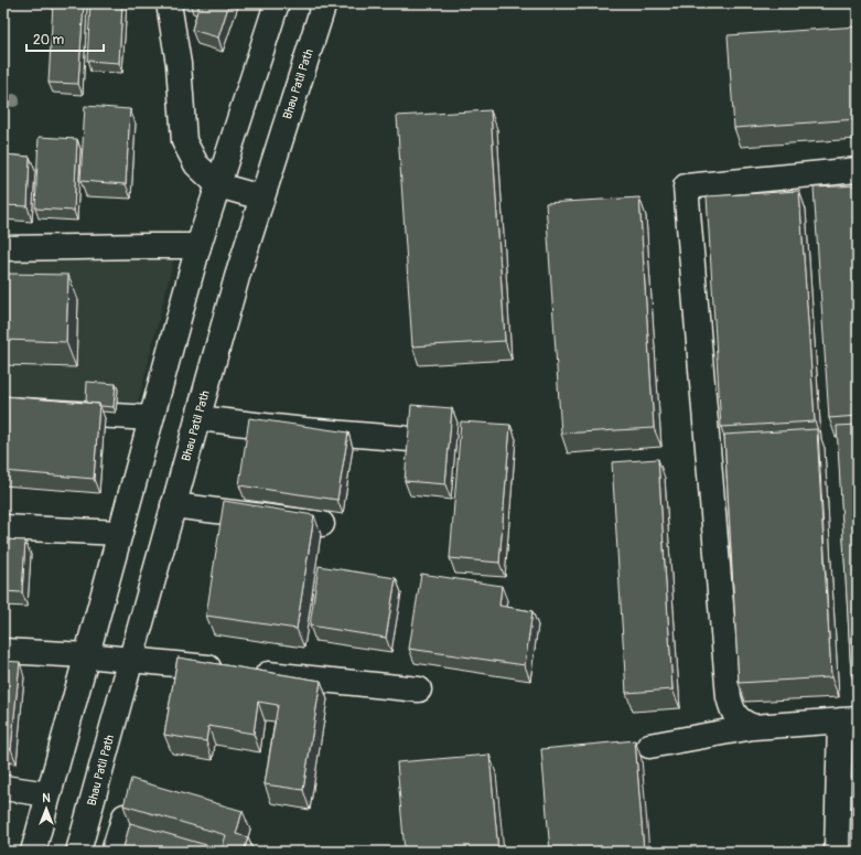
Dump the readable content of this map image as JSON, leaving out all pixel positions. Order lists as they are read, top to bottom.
{
  "streets": {
    "main road": ["Bhau Patil Path"]
  },
  "scale_bar": "20 m",
  "north": "top"
}
